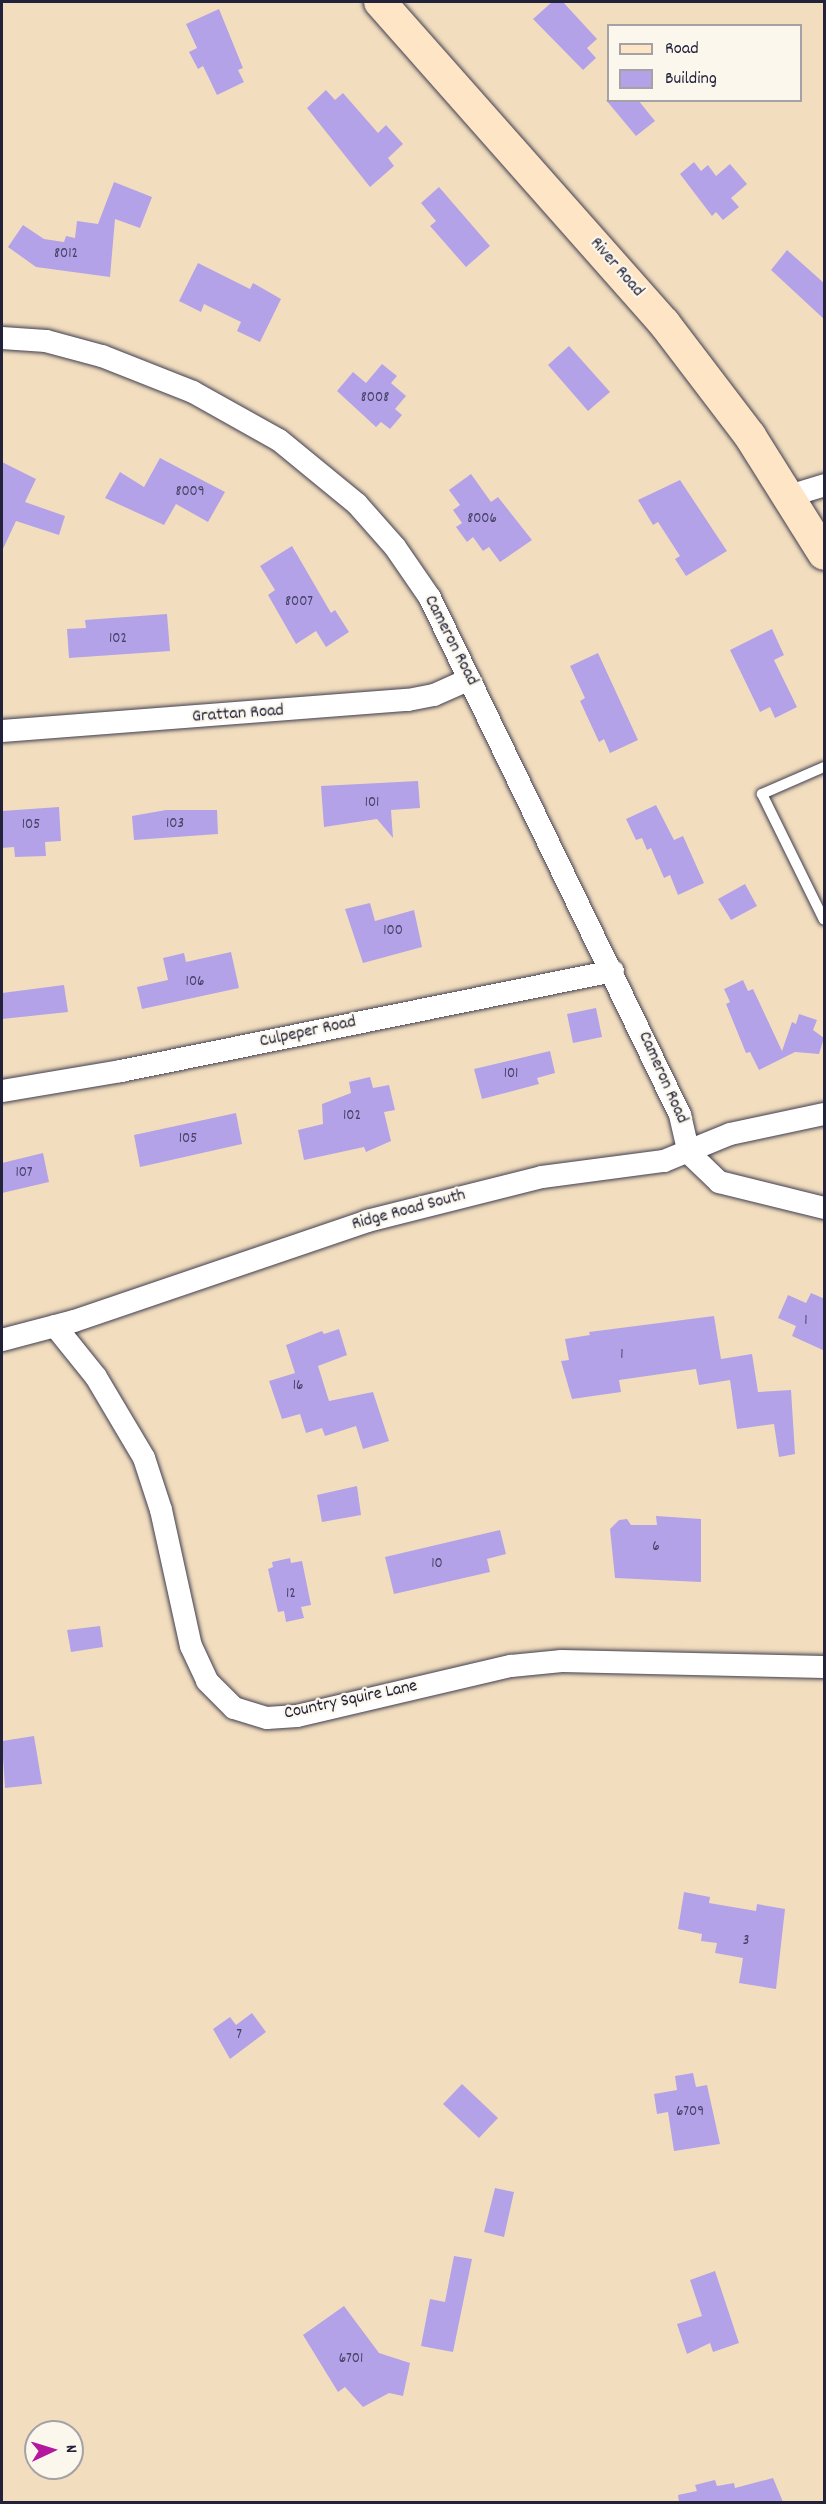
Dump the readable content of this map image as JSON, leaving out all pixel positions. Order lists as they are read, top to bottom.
{
  "streets": {
    "main road": ["River Road"],
    "street": [
      "Cameron Road",
      "Grattan Road",
      "Culpeper Road",
      "Ridge Road South",
      "Country Squire Lane"
    ]
  },
  "crossings": [
    ["Cameron Road", "Grattan Road"],
    ["Cameron Road", "Culpeper Road"],
    ["Cameron Road", "Ridge Road South"],
    ["Ridge Road South", "Country Squire Lane"]
  ],
  "house_numbers": [
    "8012",
    "8008",
    "8009",
    "8006",
    "8007",
    "102",
    "101",
    "103",
    "105",
    "100",
    "106",
    "101",
    "102",
    "105",
    "107",
    "1",
    "1",
    "16",
    "6",
    "10",
    "12",
    "3",
    "7",
    "6709",
    "6701"
  ],
  "legend": ["Road", "Building"],
  "north": "right"
}
